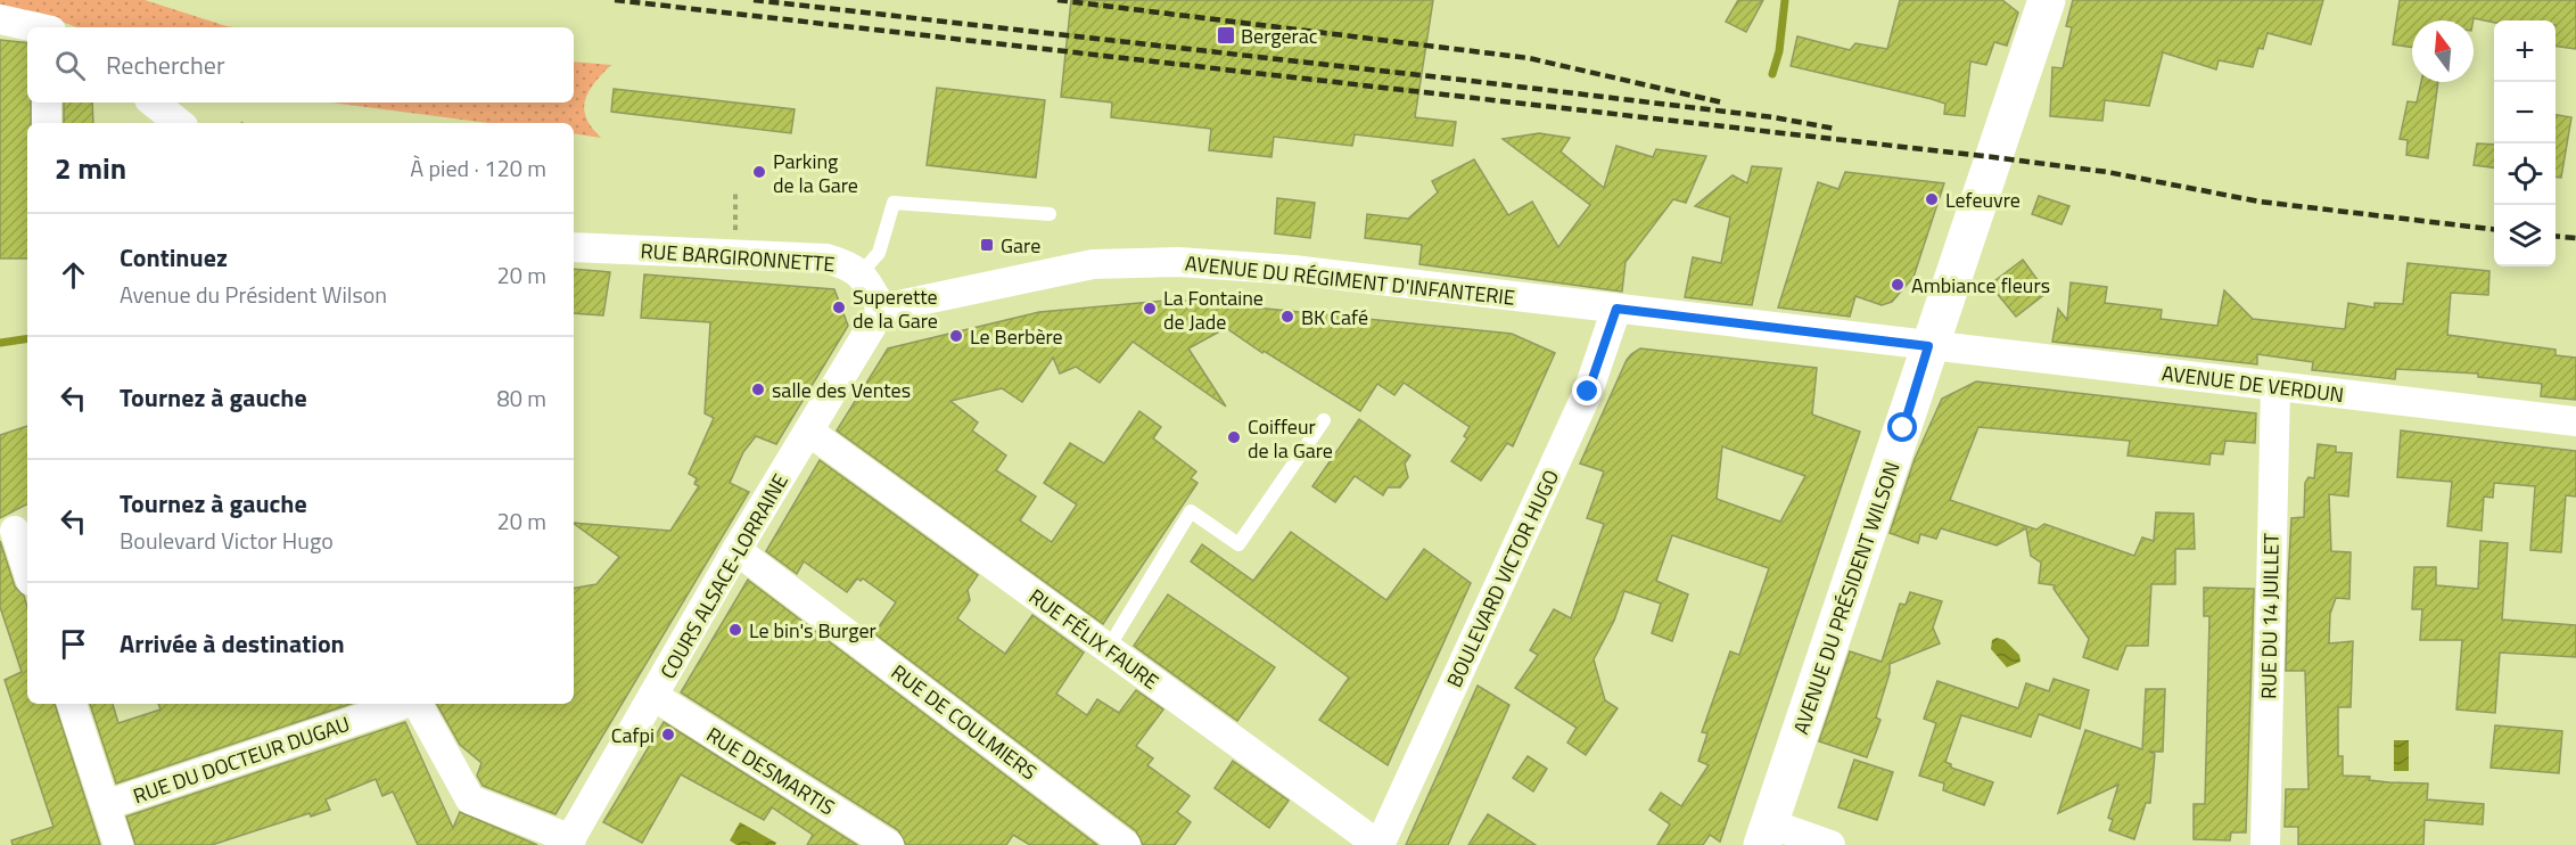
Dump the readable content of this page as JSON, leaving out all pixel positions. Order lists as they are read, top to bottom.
{
  "streets": {
    "main road": ["AVENUE DU PRÉSIDENT WILSON"],
    "street": [
      "RUE BARGIRONNETTE",
      "AVENUE DU RÉGIMENT D'INFANTERIE",
      "AVENUE DE VERDUN",
      "COURS ALSACE-LORRAINE",
      "BOULEVARD VICTOR HUGO",
      "RUE DU 14 JUILLET",
      "RUE FÉLIX FAURE",
      "RUE DE COULMIERS",
      "RUE DU DOCTEUR DUGAU",
      "RUE DESMARTIS"
    ]
  },
  "crossings": [
    ["RUE BARGIRONNETTE", "AVENUE DU RÉGIMENT D'INFANTERIE"],
    ["RUE BARGIRONNETTE", "COURS ALSACE-LORRAINE"],
    ["AVENUE DU RÉGIMENT D'INFANTERIE", "AVENUE DE VERDUN"],
    ["AVENUE DU RÉGIMENT D'INFANTERIE", "COURS ALSACE-LORRAINE"],
    ["AVENUE DU RÉGIMENT D'INFANTERIE", "BOULEVARD VICTOR HUGO"],
    ["AVENUE DU RÉGIMENT D'INFANTERIE", "AVENUE DU PRÉSIDENT WILSON"],
    ["AVENUE DE VERDUN", "AVENUE DU PRÉSIDENT WILSON"],
    ["AVENUE DE VERDUN", "RUE DU 14 JUILLET"],
    ["COURS ALSACE-LORRAINE", "RUE FÉLIX FAURE"],
    ["COURS ALSACE-LORRAINE", "RUE DE COULMIERS"],
    ["COURS ALSACE-LORRAINE", "RUE DESMARTIS"],
    ["BOULEVARD VICTOR HUGO", "RUE FÉLIX FAURE"]
  ],
  "places": {
    "transit": ["Bergerac", "Gare"],
    "other": [
      "Parking de la Gare",
      "Lefeuvre",
      "Ambiance fleurs",
      "Superette de la Gare",
      "La Fontaine de Jade",
      "BK Café",
      "Le Berbère",
      "salle des Ventes",
      "Coiffeur de la Gare",
      "Le bin's Burger",
      "Cafpi"
    ]
  },
  "north": "top",
  "page": {
    "map_buttons": ["+", "−"],
    "search": "Rechercher",
    "heading": ["2 min", "À pied · 120 m"],
    "list": [
      ["Continuez", "Avenue du Président Wilson", "20 m"],
      ["Tournez à gauche", "80 m"],
      ["Tournez à gauche", "Boulevard Victor Hugo", "20 m"],
      "Arrivée à destination"
    ]
  }
}
